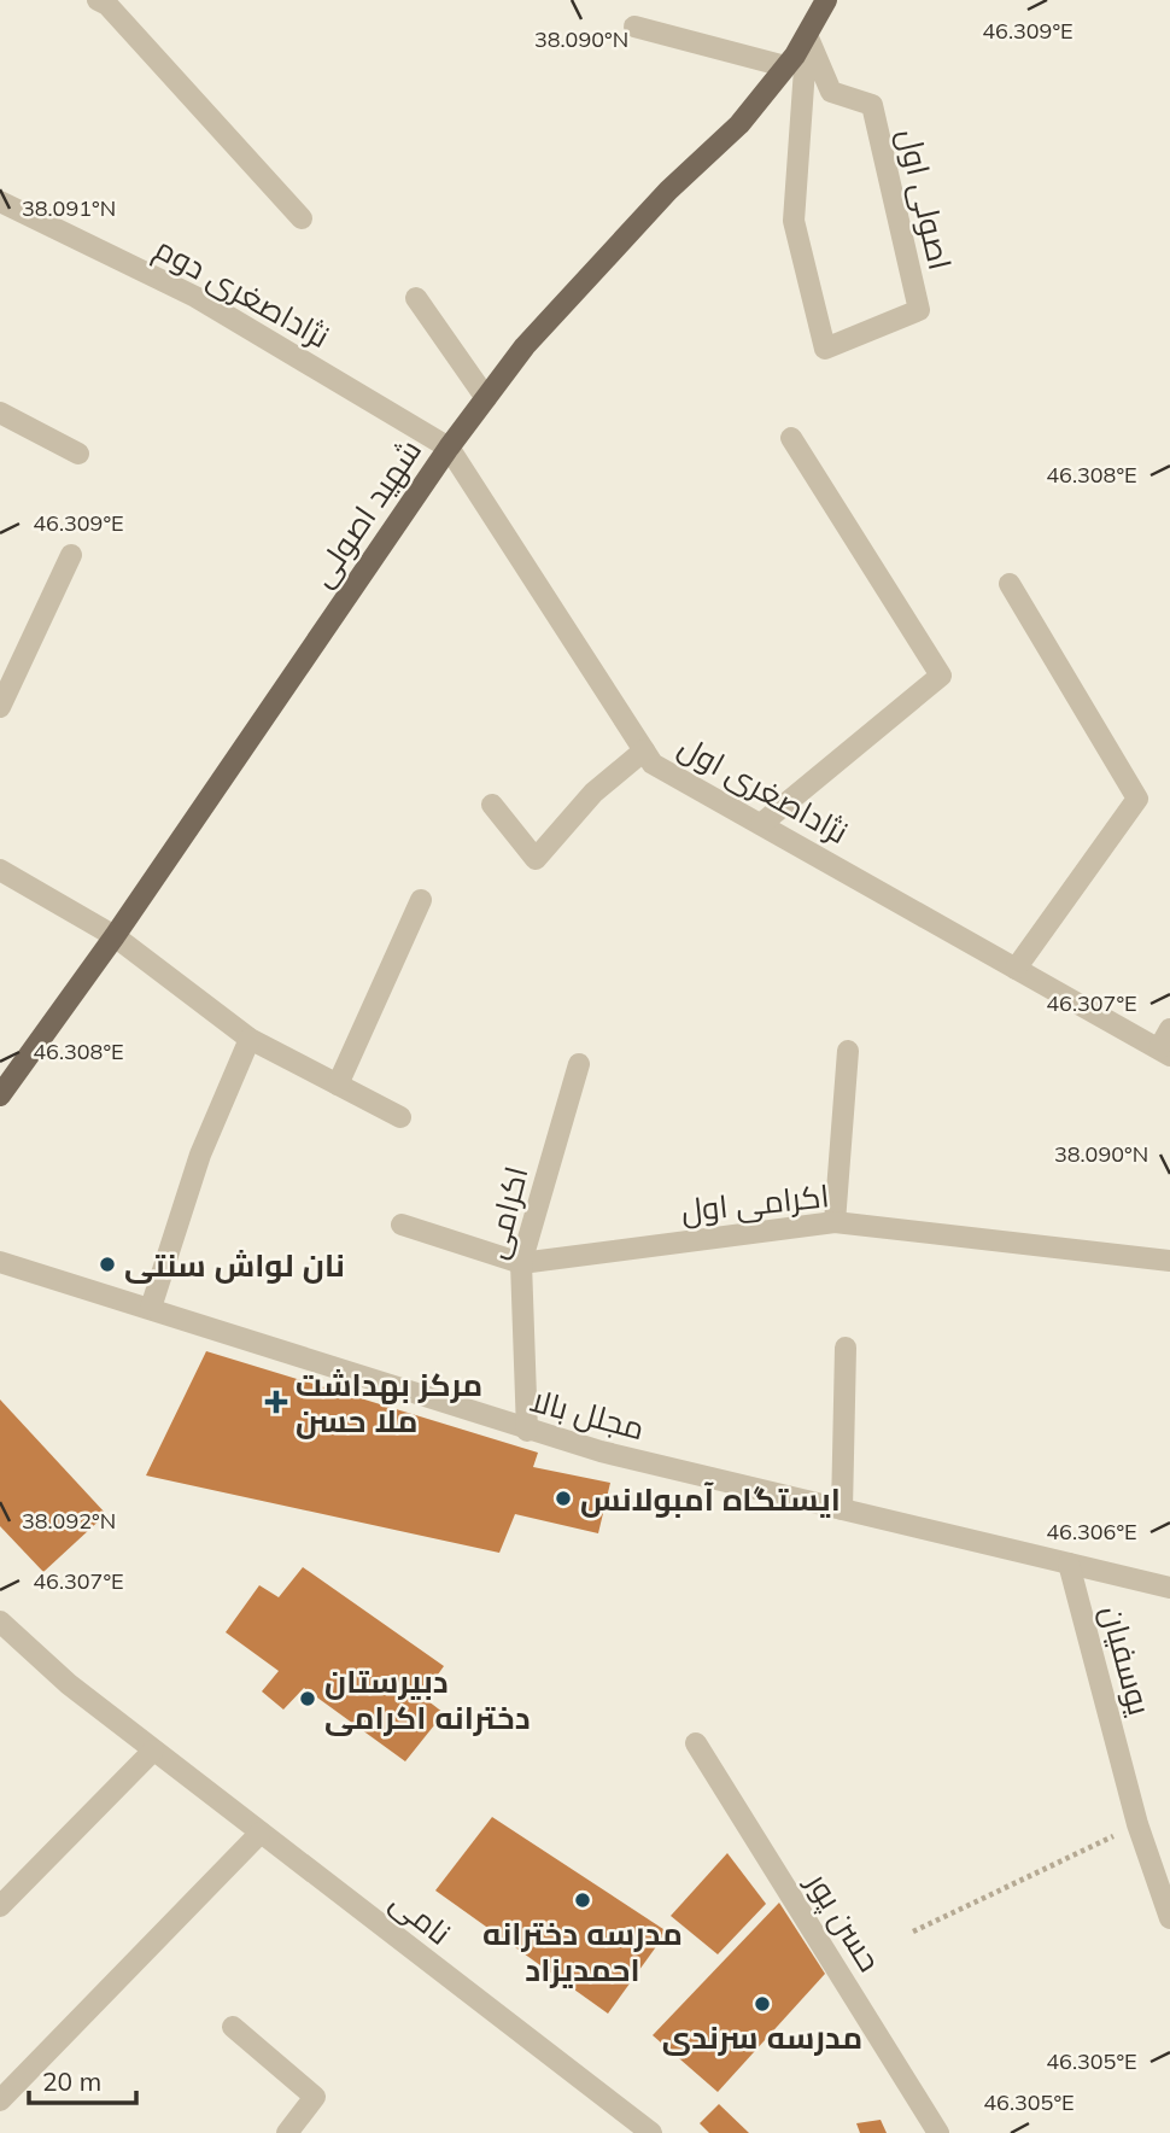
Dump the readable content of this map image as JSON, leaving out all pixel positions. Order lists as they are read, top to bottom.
{
  "streets": {
    "main road": ["شهید اصولی"],
    "street": [
      "اصولی اول",
      "نژاداصغری دوم",
      "نژاداصغری اول",
      "اکرامی اول",
      "اکرامی",
      "مجلل بالا",
      "یوسفیان",
      "نامی",
      "حسن پور"
    ]
  },
  "crossings": [
    ["اصولی اول", "شهید اصولی"],
    ["نژاداصغری دوم", "شهید اصولی"],
    ["نژاداصغری دوم", "نژاداصغری اول"],
    ["شهید اصولی", "نژاداصغری اول"],
    ["اکرامی اول", "اکرامی"],
    ["اکرامی", "مجلل بالا"],
    ["مجلل بالا", "یوسفیان"]
  ],
  "places": {
    "other": [
      "نان لواش سنتی",
      "ایستگاه آمبولانس",
      "دبیرستان دخترانه اکرامی",
      "مدرسه دخترانه احمدیزاد",
      "مدرسه سرندی"
    ],
    "health": ["مرکز بهداشت ملا حسن"]
  },
  "scale_bar": "20 m",
  "coordinates": [
    "46.309°E",
    "38.090°N",
    "38.091°N",
    "46.308°E",
    "46.307°E",
    "38.092°N",
    "46.306°E",
    "46.305°E"
  ]
}
